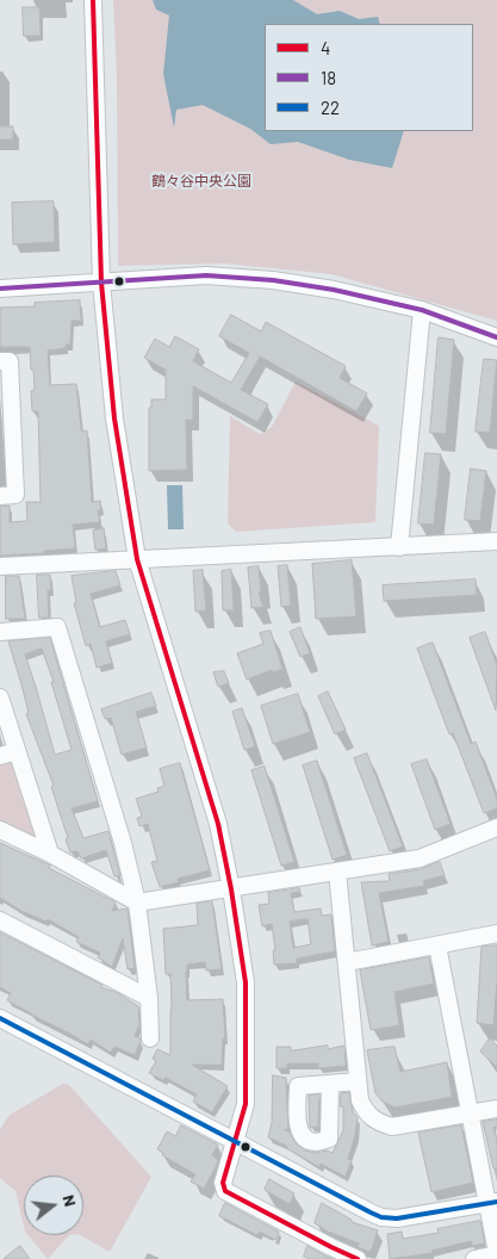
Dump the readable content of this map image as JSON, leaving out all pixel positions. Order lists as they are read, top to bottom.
{
  "parks": ["鶴々谷中央公園"],
  "lines": ["transit line 4", "transit line 18", "transit line 22"],
  "legend": ["4", "18", "22"],
  "north": "right"
}
